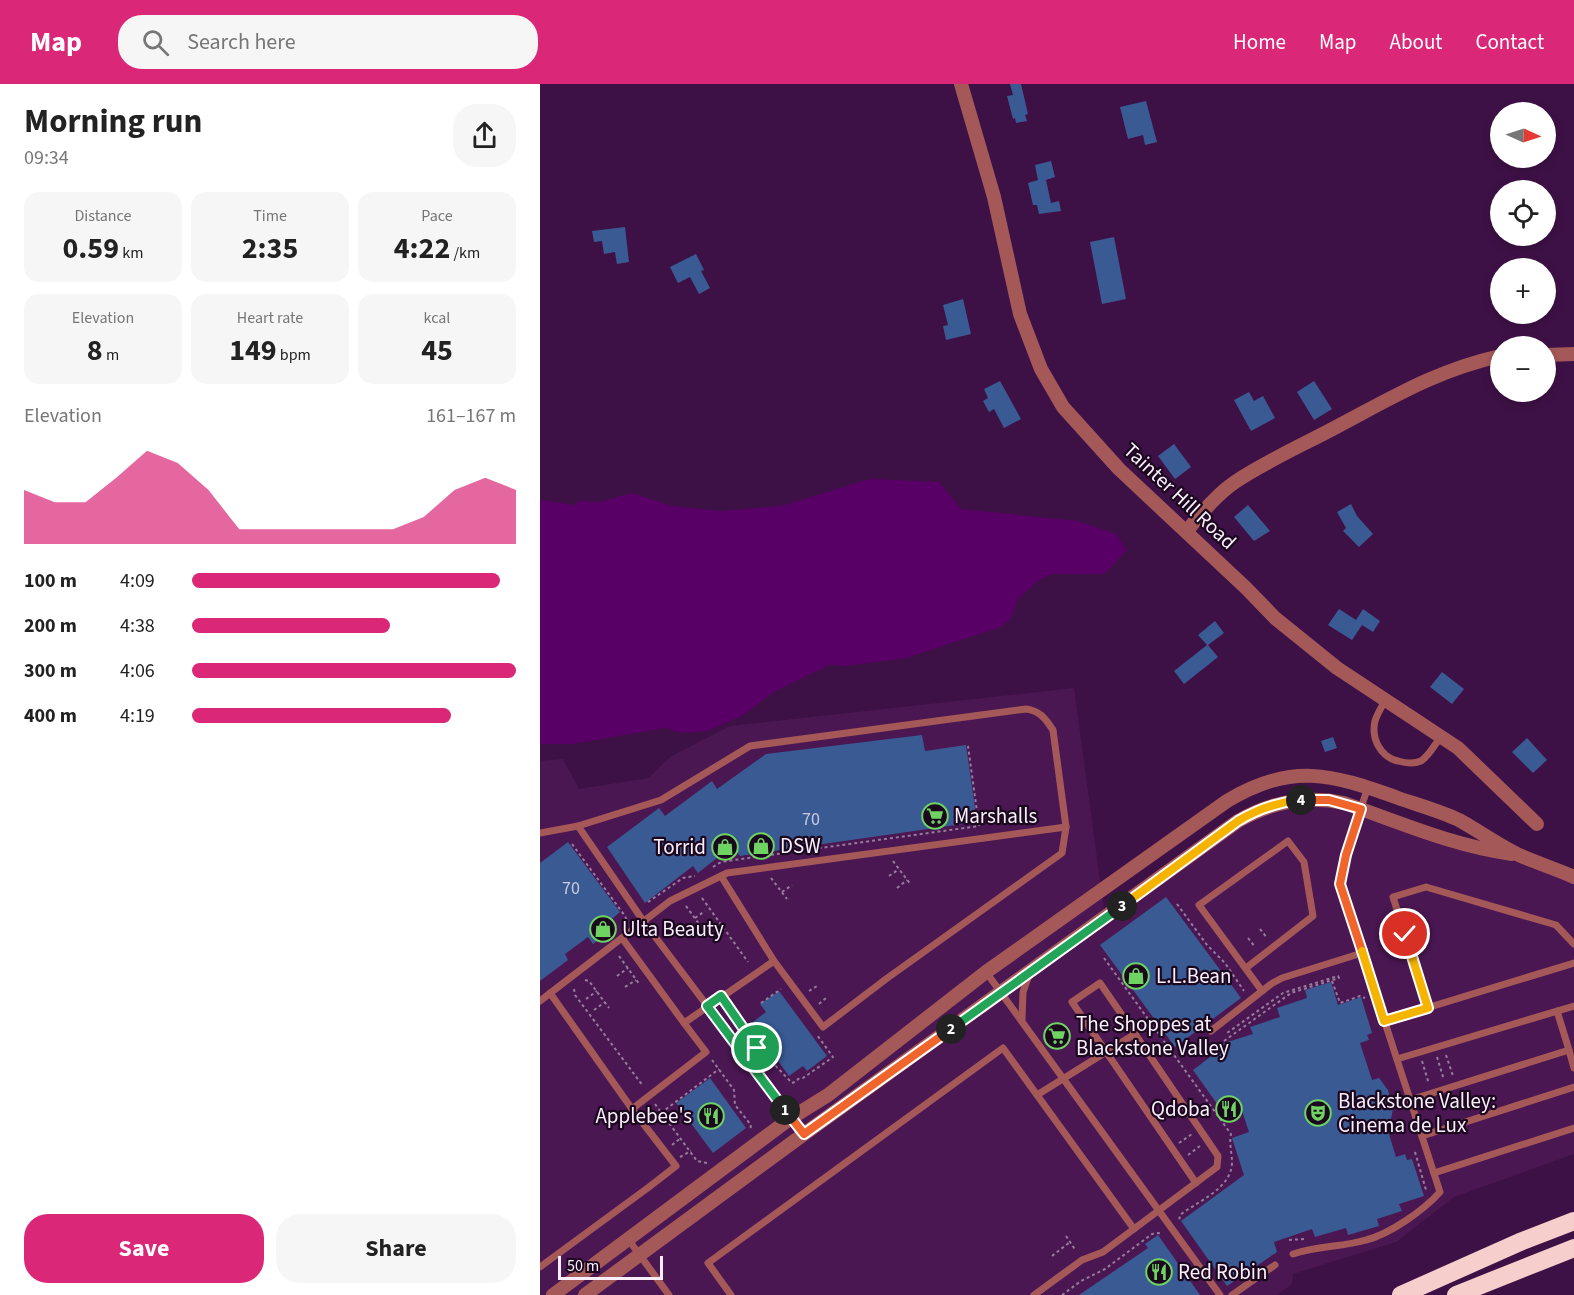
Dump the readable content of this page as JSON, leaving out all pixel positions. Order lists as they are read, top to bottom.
{
  "streets": {
    "street": ["Tainter Hill Road"]
  },
  "places": {
    "supermarket": ["Marshalls", "The Shoppes at Blackstone Valley"],
    "shop": [
      "DSW",
      "Torrid",
      "Ulta Beauty",
      "L.L.Bean"
    ],
    "restaurant": ["Qdoba", "Applebee's", "Red Robin"],
    "theatre": ["Blackstone Valley: Cinema de Lux"]
  },
  "house_numbers": ["70", "70"],
  "scale_bar": "50 m",
  "north": "right",
  "page": {
    "header": "Map",
    "search": "Search here",
    "nav": [
      "Home",
      "Map",
      "About",
      "Contact"
    ],
    "heading": ["Morning run", "09:34"],
    "map_buttons": ["+", "−"],
    "stats": [
      ["Distance", "0.59 km"],
      ["Time", "2:35"],
      ["Pace", "4:22 /km"],
      ["Elevation", "8 m"],
      ["Heart rate", "149 bpm"],
      ["kcal", "45"]
    ],
    "chart": ["Elevation", "161–167 m"],
    "list": [
      {
        "name": "100 m",
        "note": "4:09"
      },
      {
        "name": "200 m",
        "note": "4:38"
      },
      {
        "name": "300 m",
        "note": "4:06"
      },
      {
        "name": "400 m",
        "note": "4:19"
      }
    ],
    "pins": [
      "4",
      "3",
      "2",
      "1"
    ],
    "buttons": ["Save", "Share"],
    "scale": "50 m"
  }
}
